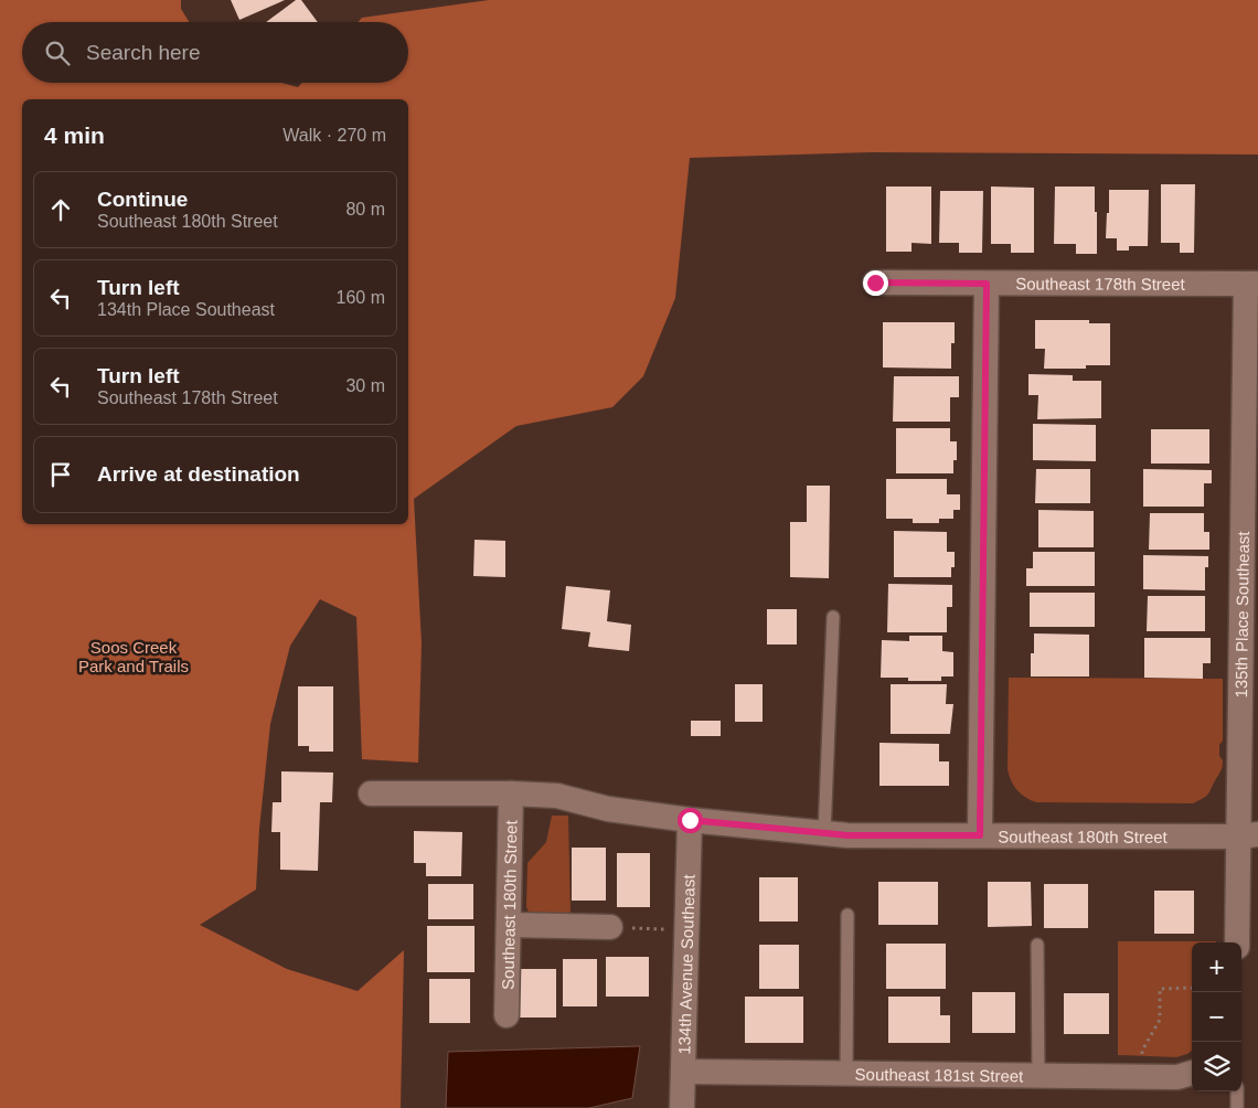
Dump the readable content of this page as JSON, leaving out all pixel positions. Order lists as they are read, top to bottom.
{
  "streets": {
    "street": [
      "Southeast 178th Street",
      "135th Place Southeast",
      "Southeast 180th Street",
      "134th Avenue Southeast",
      "Southeast 181st Street"
    ]
  },
  "crossings": [
    ["Southeast 178th Street", "135th Place Southeast"],
    ["135th Place Southeast", "Southeast 180th Street"],
    ["Southeast 180th Street", "134th Avenue Southeast"],
    ["134th Avenue Southeast", "Southeast 181st Street"]
  ],
  "parks": ["Soos Creek Park and Trails"],
  "page": {
    "search": "Search here",
    "heading": ["4 min", "Walk · 270 m"],
    "list": [
      ["Continue", "Southeast 180th Street", "80 m"],
      ["Turn left", "134th Place Southeast", "160 m"],
      ["Turn left", "Southeast 178th Street", "30 m"],
      "Arrive at destination"
    ],
    "map_buttons": ["+", "−"]
  }
}
